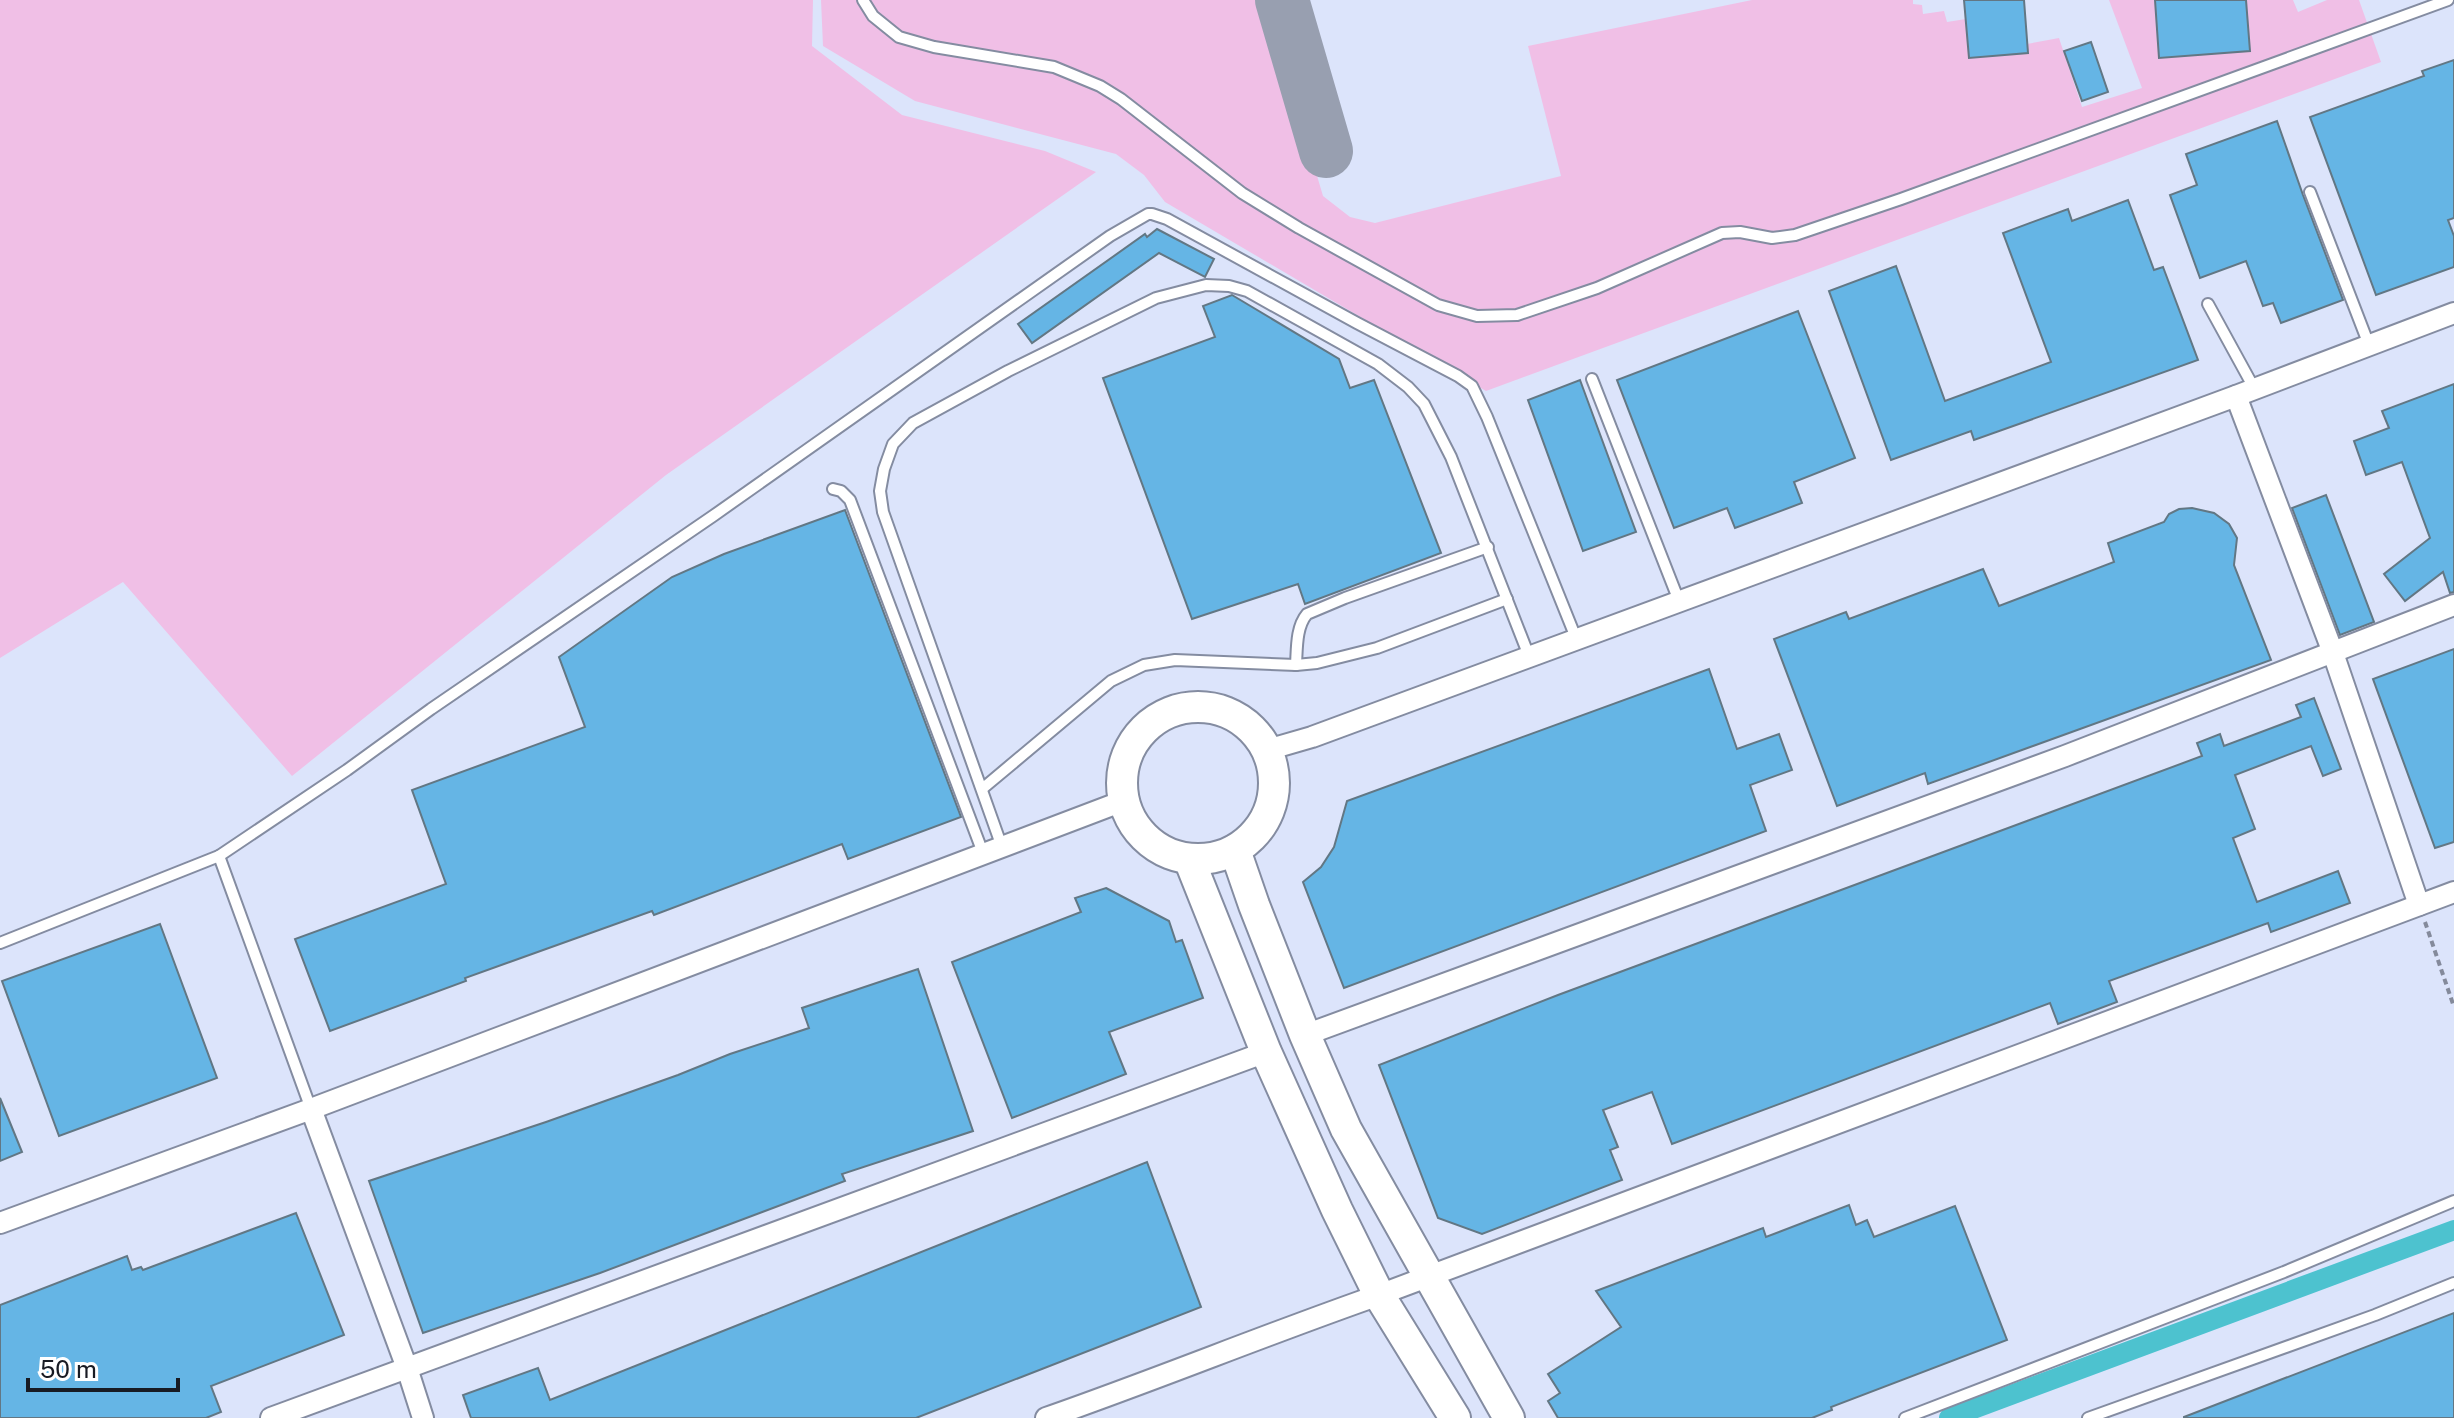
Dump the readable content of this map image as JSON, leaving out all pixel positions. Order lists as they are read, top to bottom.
{
  "scale_bar": "50 m"
}
